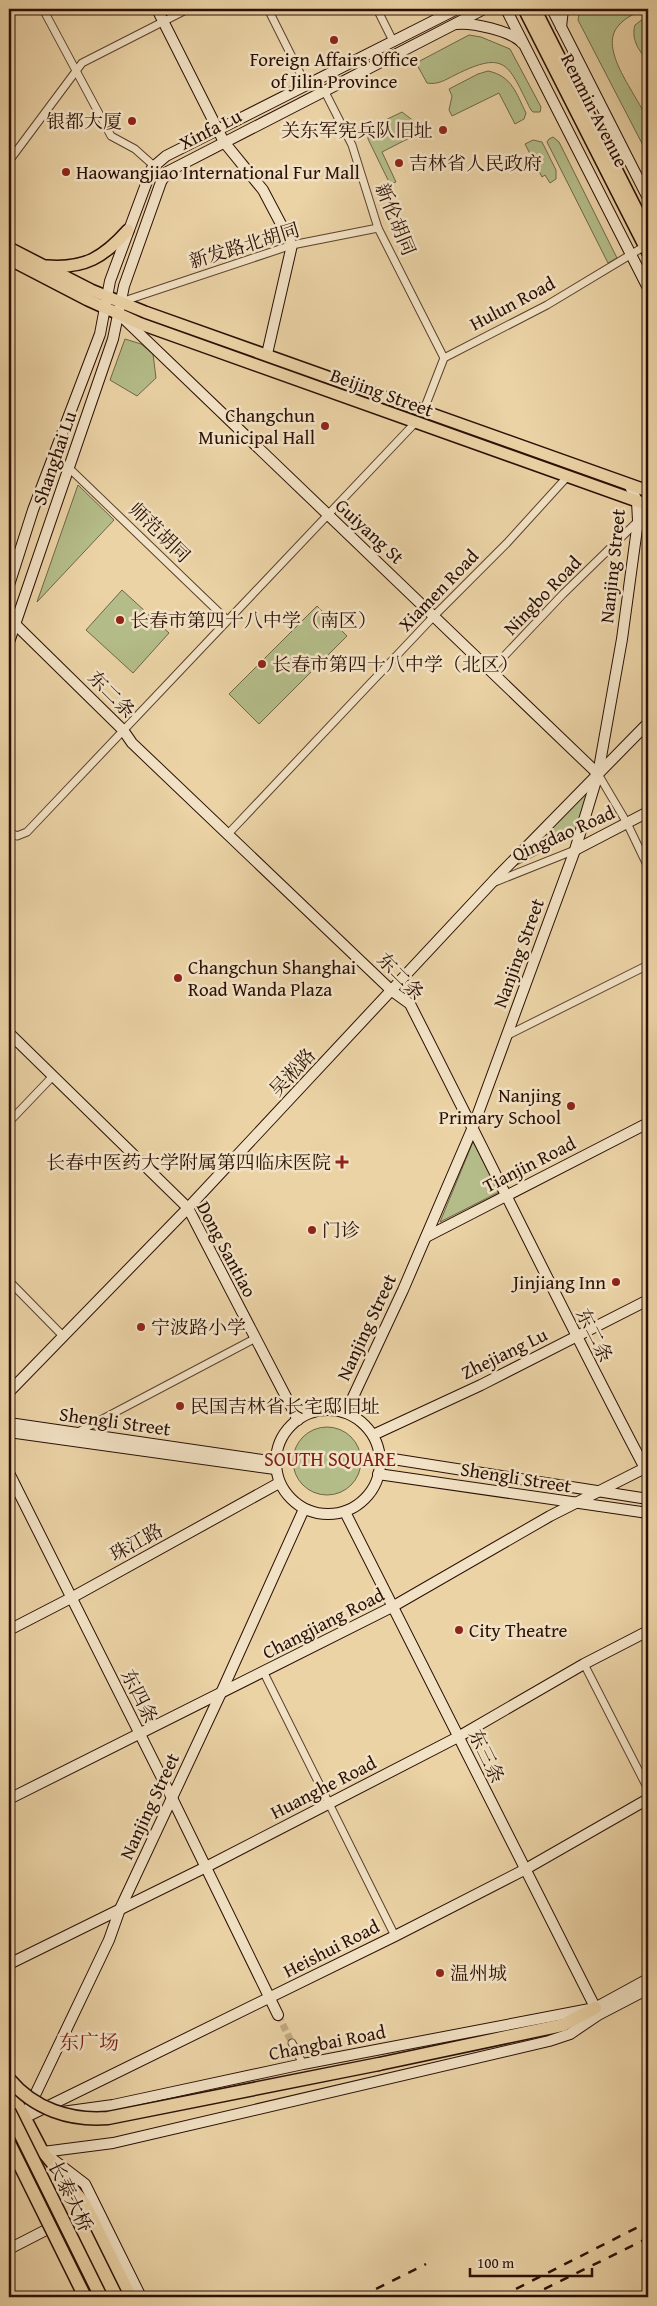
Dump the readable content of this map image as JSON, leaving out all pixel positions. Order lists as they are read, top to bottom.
{
  "streets": {
    "highway": ["长泰大桥"],
    "main road": ["Renmin Avenue", "Beijing Street"],
    "street": [
      "Xinfa Lu",
      "新伦胡同",
      "新发路北胡同",
      "Hulun Road",
      "Shanghai Lu",
      "Guiyang St",
      "师范胡同",
      "Nanjing Street",
      "Xiamen Road",
      "Ningbo Road",
      "东二条",
      "Qingdao Road",
      "吴淞路",
      "Tianjin Road",
      "Dong Santiao",
      "Zhejiang Lu",
      "Shengli Street",
      "珠江路",
      "Changjiang Road",
      "东四条",
      "东三条",
      "Huanghe Road",
      "Heishui Road",
      "Changbai Road"
    ]
  },
  "crossings": [
    ["Renmin Avenue", "Hulun Road"],
    ["Xinfa Lu", "新伦胡同"],
    ["Xinfa Lu", "新发路北胡同"],
    ["Xinfa Lu", "Beijing Street"],
    ["Xinfa Lu", "Shanghai Lu"],
    ["Xinfa Lu", "Guiyang St"],
    ["新伦胡同", "新发路北胡同"],
    ["新伦胡同", "Hulun Road"],
    ["新发路北胡同", "Beijing Street"],
    ["Beijing Street", "Shanghai Lu"],
    ["Beijing Street", "Guiyang St"],
    ["Beijing Street", "Nanjing Street"],
    ["Beijing Street", "Xiamen Road"],
    ["Shanghai Lu", "Guiyang St"],
    ["Shanghai Lu", "师范胡同"],
    ["Shanghai Lu", "东二条"],
    ["Guiyang St", "Nanjing Street"],
    ["Guiyang St", "Xiamen Road"],
    ["Guiyang St", "Ningbo Road"],
    ["Guiyang St", "吴淞路"],
    ["Nanjing Street", "Ningbo Road"],
    ["Nanjing Street", "东二条"],
    ["Nanjing Street", "Qingdao Road"],
    ["Nanjing Street", "吴淞路"],
    ["Nanjing Street", "Tianjin Road"],
    ["Nanjing Street", "Dong Santiao"],
    ["Nanjing Street", "Zhejiang Lu"],
    ["Nanjing Street", "Shengli Street"],
    ["Nanjing Street", "珠江路"],
    ["Nanjing Street", "Changjiang Road"],
    ["Nanjing Street", "东四条"],
    ["Nanjing Street", "东三条"],
    ["Nanjing Street", "Huanghe Road"],
    ["Nanjing Street", "Heishui Road"],
    ["Nanjing Street", "Changbai Road"],
    ["Xiamen Road", "东二条"],
    ["东二条", "吴淞路"],
    ["东二条", "Tianjin Road"],
    ["东二条", "Zhejiang Lu"],
    ["东二条", "Changjiang Road"],
    ["Qingdao Road", "吴淞路"],
    ["吴淞路", "Dong Santiao"],
    ["Dong Santiao", "Zhejiang Lu"],
    ["Dong Santiao", "Shengli Street"],
    ["Dong Santiao", "珠江路"],
    ["Dong Santiao", "东三条"],
    ["Zhejiang Lu", "Shengli Street"],
    ["Zhejiang Lu", "珠江路"],
    ["Zhejiang Lu", "东三条"],
    ["Shengli Street", "珠江路"],
    ["Shengli Street", "Changjiang Road"],
    ["Shengli Street", "东三条"],
    ["珠江路", "东四条"],
    ["珠江路", "东三条"],
    ["Changjiang Road", "东四条"],
    ["Changjiang Road", "东三条"],
    ["东四条", "Huanghe Road"],
    ["东四条", "Heishui Road"],
    ["东三条", "Huanghe Road"],
    ["东三条", "Heishui Road"],
    ["东三条", "Changbai Road"],
    ["Heishui Road", "Changbai Road"]
  ],
  "districts": ["SOUTH SQUARE", "东广场"],
  "places": {
    "other": [
      "Foreign Affairs Office of Jilin Province",
      "银都大厦",
      "关东军宪兵队旧址",
      "吉林省人民政府",
      "Haowangjiao International Fur Mall",
      "Changchun Municipal Hall",
      "长春市第四十八中学（南区）",
      "长春市第四十八中学（北区）",
      "Changchun Shanghai Road Wanda Plaza",
      "Nanjing Primary School",
      "门诊",
      "Jinjiang Inn",
      "宁波路小学",
      "民国吉林省长宅邸旧址",
      "City Theatre",
      "温州城"
    ],
    "health": ["长春中医药大学附属第四临床医院"]
  },
  "scale_bar": "100 m"
}
